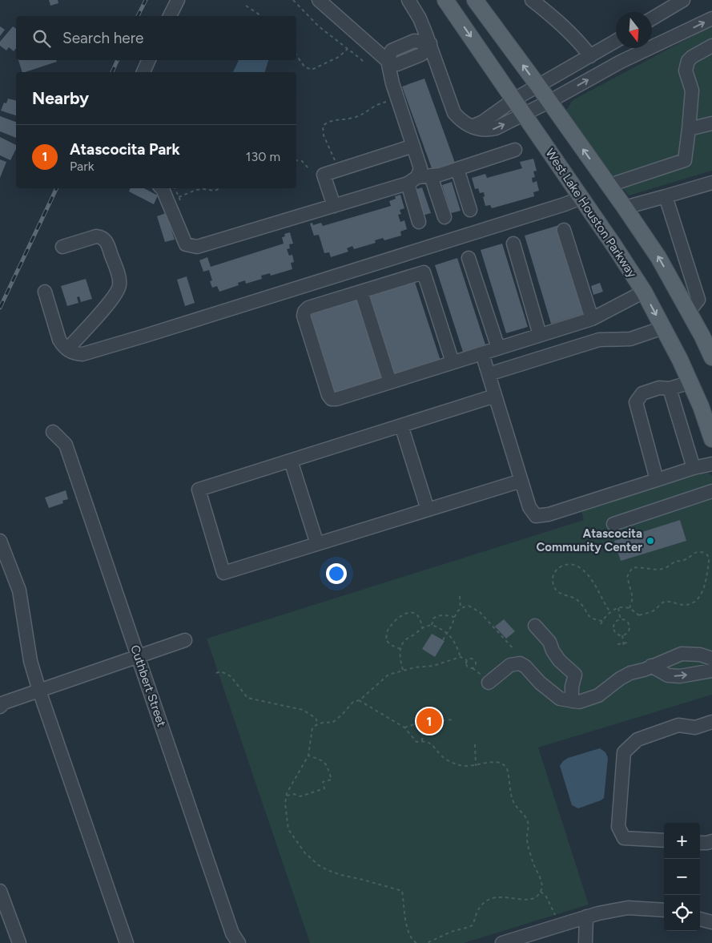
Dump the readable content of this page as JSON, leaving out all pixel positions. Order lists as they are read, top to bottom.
{
  "streets": {
    "main road": ["West Lake Houston Parkway"],
    "street": ["Cuthbert Street"]
  },
  "places": ["Atascocita Community Center"],
  "north": "bottom",
  "page": {
    "search": "Search here",
    "heading": "Nearby",
    "list": [
      {
        "mark": "1",
        "name": "Atascocita Park",
        "note": "Park",
        "value": "130 m"
      }
    ],
    "pins": "1",
    "map_buttons": ["+", "−"]
  }
}
